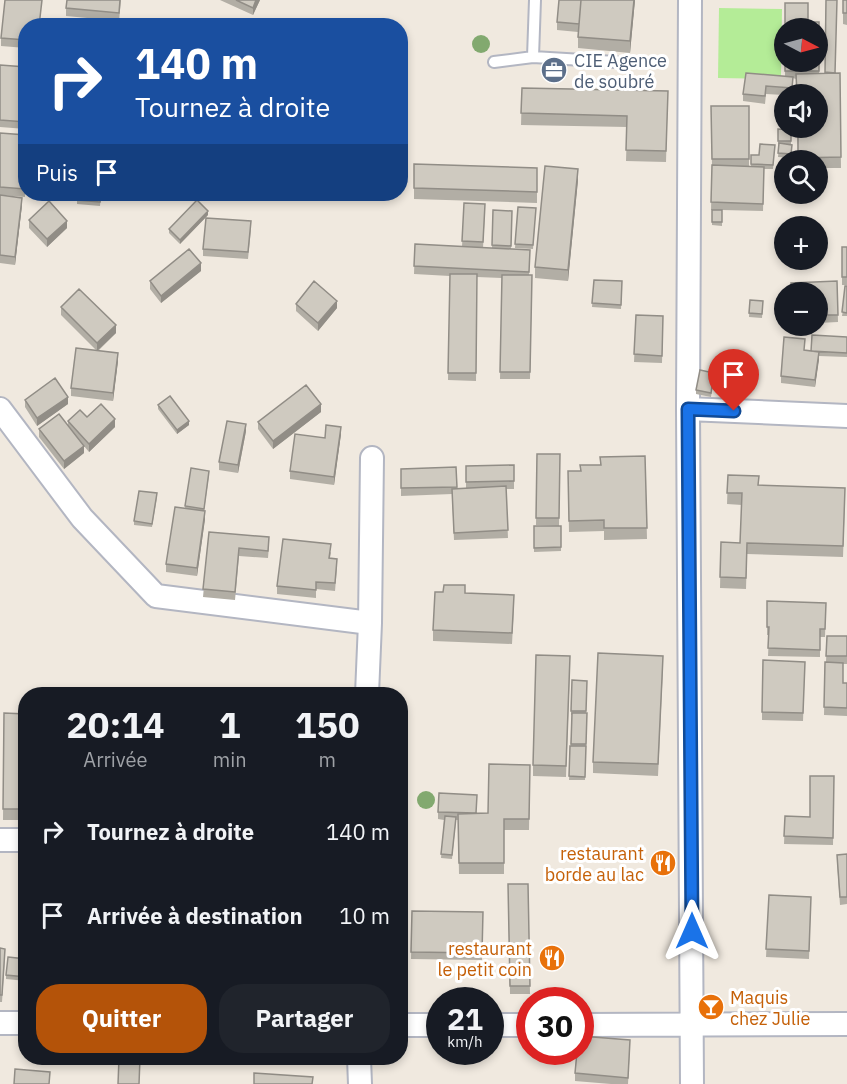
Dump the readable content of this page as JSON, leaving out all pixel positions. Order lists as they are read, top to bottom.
{
  "places": {
    "office": ["CIE Agence de soubré"],
    "restaurant": ["restaurant borde au lac", "restaurant le petit coin"],
    "bar": ["Maquis chez Julie"]
  },
  "north": "right",
  "page": {
    "map_buttons": ["+", "−"],
    "turn": ["140 m", "Tournez à droite"],
    "then": "Puis",
    "eta": [
      "20:14",
      "Arrivée",
      "1",
      "min",
      "150",
      "m"
    ],
    "list": [
      {
        "name": "Tournez à droite",
        "value": "140 m"
      },
      {
        "name": "Arrivée à destination",
        "value": "10 m"
      }
    ],
    "buttons": ["Quitter", "Partager"],
    "speed": "21 km/h",
    "limit": "30"
  }
}
